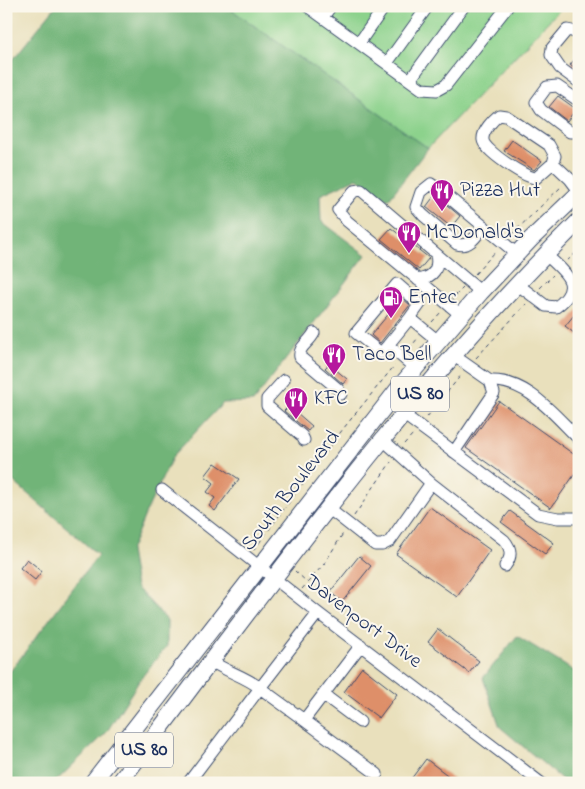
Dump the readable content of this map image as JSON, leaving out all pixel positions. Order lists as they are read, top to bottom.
{
  "streets": {
    "highway": ["US 80", "South Boulevard"],
    "street": ["Davenport Drive"]
  },
  "crossings": [
    ["South Boulevard", "Davenport Drive"]
  ],
  "places": {
    "restaurant": [
      "Pizza Hut",
      "McDonald's",
      "Taco Bell",
      "KFC"
    ],
    "fuel station": ["Entec"]
  }
}
